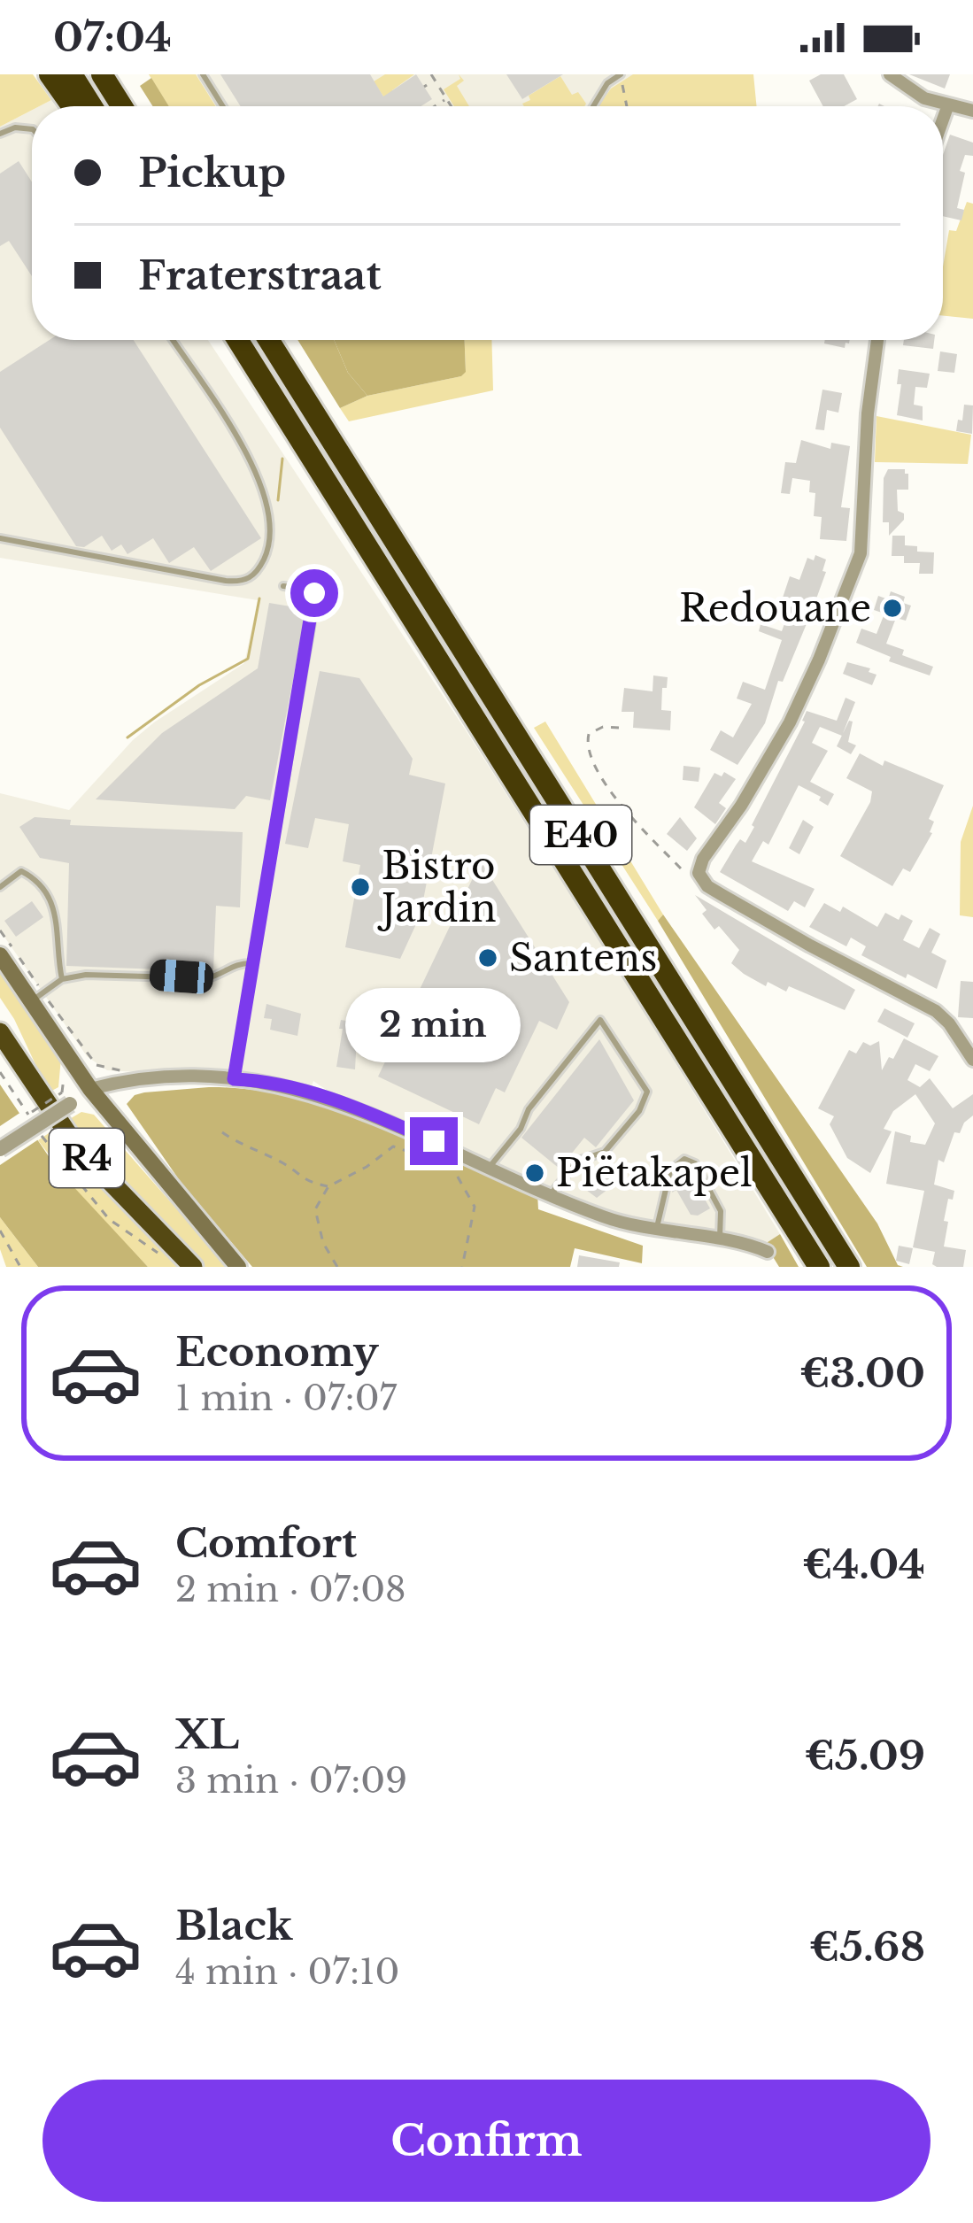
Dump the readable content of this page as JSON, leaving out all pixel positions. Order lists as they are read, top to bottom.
{
  "streets": {
    "highway": ["E40", "R4"]
  },
  "places": [
    "Redouane",
    "Bistro Jardin",
    "Santens",
    "Piëtakapel"
  ],
  "page": {
    "status": "07:04",
    "banner": ["Pickup", "Fraterstraat"],
    "bubble": "2 min",
    "list": [
      {
        "name": "Economy",
        "note": "1 min · 07:07",
        "value": "€3.00"
      },
      {
        "name": "Comfort",
        "note": "2 min · 07:08",
        "value": "€4.04"
      },
      {
        "name": "XL",
        "note": "3 min · 07:09",
        "value": "€5.09"
      },
      {
        "name": "Black",
        "note": "4 min · 07:10",
        "value": "€5.68"
      }
    ],
    "buttons": "Confirm"
  }
}
